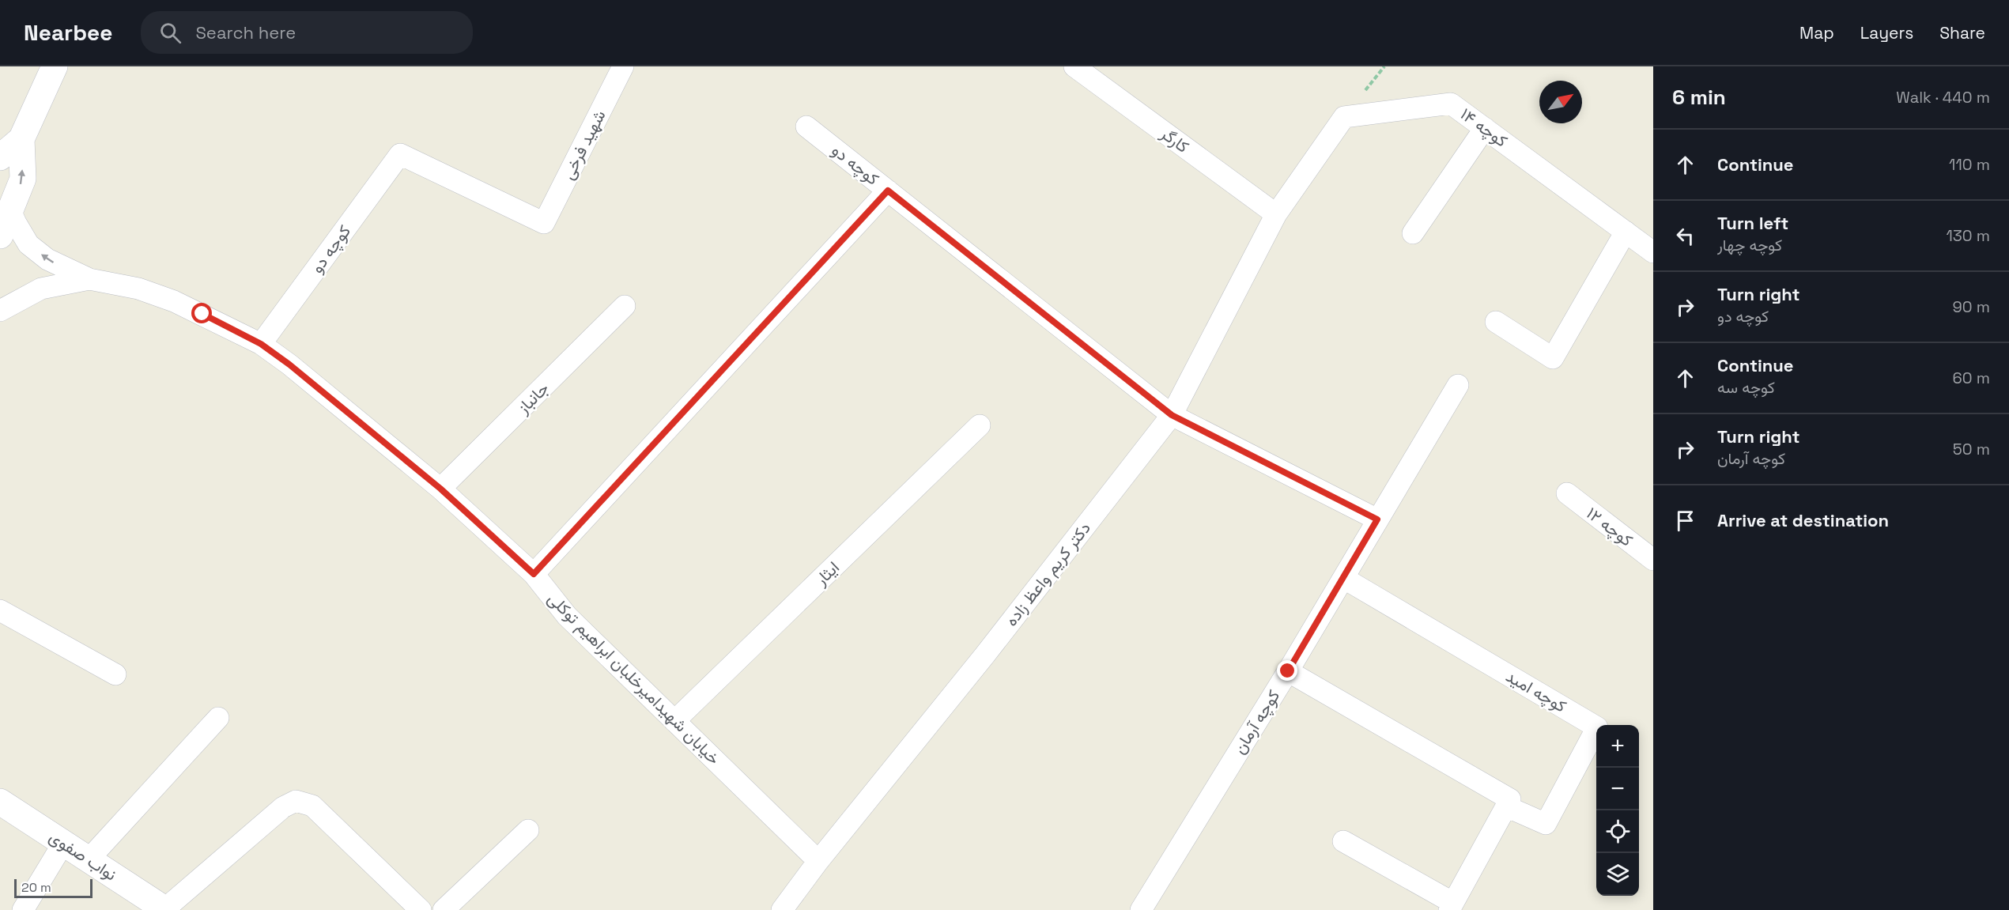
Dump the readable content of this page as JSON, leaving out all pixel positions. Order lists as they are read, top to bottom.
{
  "streets": {
    "main road": ["نواب صفوی"],
    "street": [
      "کوچه ۱۴",
      "کارگر",
      "شهید فرخی",
      "کوچه دو",
      "جانباز",
      "کوچه ۱۲",
      "ایثار",
      "دکتر کریم واعظ زاده",
      "خیابان شهیدامیرخلبان ابراهیم توکلی",
      "کوچه امید",
      "کوچه آرمان"
    ]
  },
  "crossings": [
    ["کوچه ۱۴", "کارگر"],
    ["کوچه ۱۴", "دکتر کریم واعظ زاده"],
    ["کارگر", "دکتر کریم واعظ زاده"],
    ["شهید فرخی", "کوچه دو"],
    ["کوچه دو", "دکتر کریم واعظ زاده"],
    ["کوچه دو", "خیابان شهیدامیرخلبان ابراهیم توکلی"],
    ["کوچه دو", "کوچه آرمان"],
    ["جانباز", "خیابان شهیدامیرخلبان ابراهیم توکلی"],
    ["ایثار", "خیابان شهیدامیرخلبان ابراهیم توکلی"],
    ["دکتر کریم واعظ زاده", "خیابان شهیدامیرخلبان ابراهیم توکلی"],
    ["کوچه امید", "کوچه آرمان"]
  ],
  "scale_bar": "20 m",
  "north": "top right",
  "page": {
    "header": "Nearbee",
    "search": "Search here",
    "nav": ["Map", "Layers", "Share"],
    "heading": ["6 min", "Walk · 440 m"],
    "list": [
      ["Continue", "110 m"],
      ["Turn left", "کوچه چهار", "130 m"],
      ["Turn right", "کوچه دو", "90 m"],
      ["Continue", "کوچه سه", "60 m"],
      ["Turn right", "کوچه آرمان", "50 m"],
      "Arrive at destination"
    ],
    "map_buttons": ["+", "−"],
    "scale": "20 m"
  }
}
